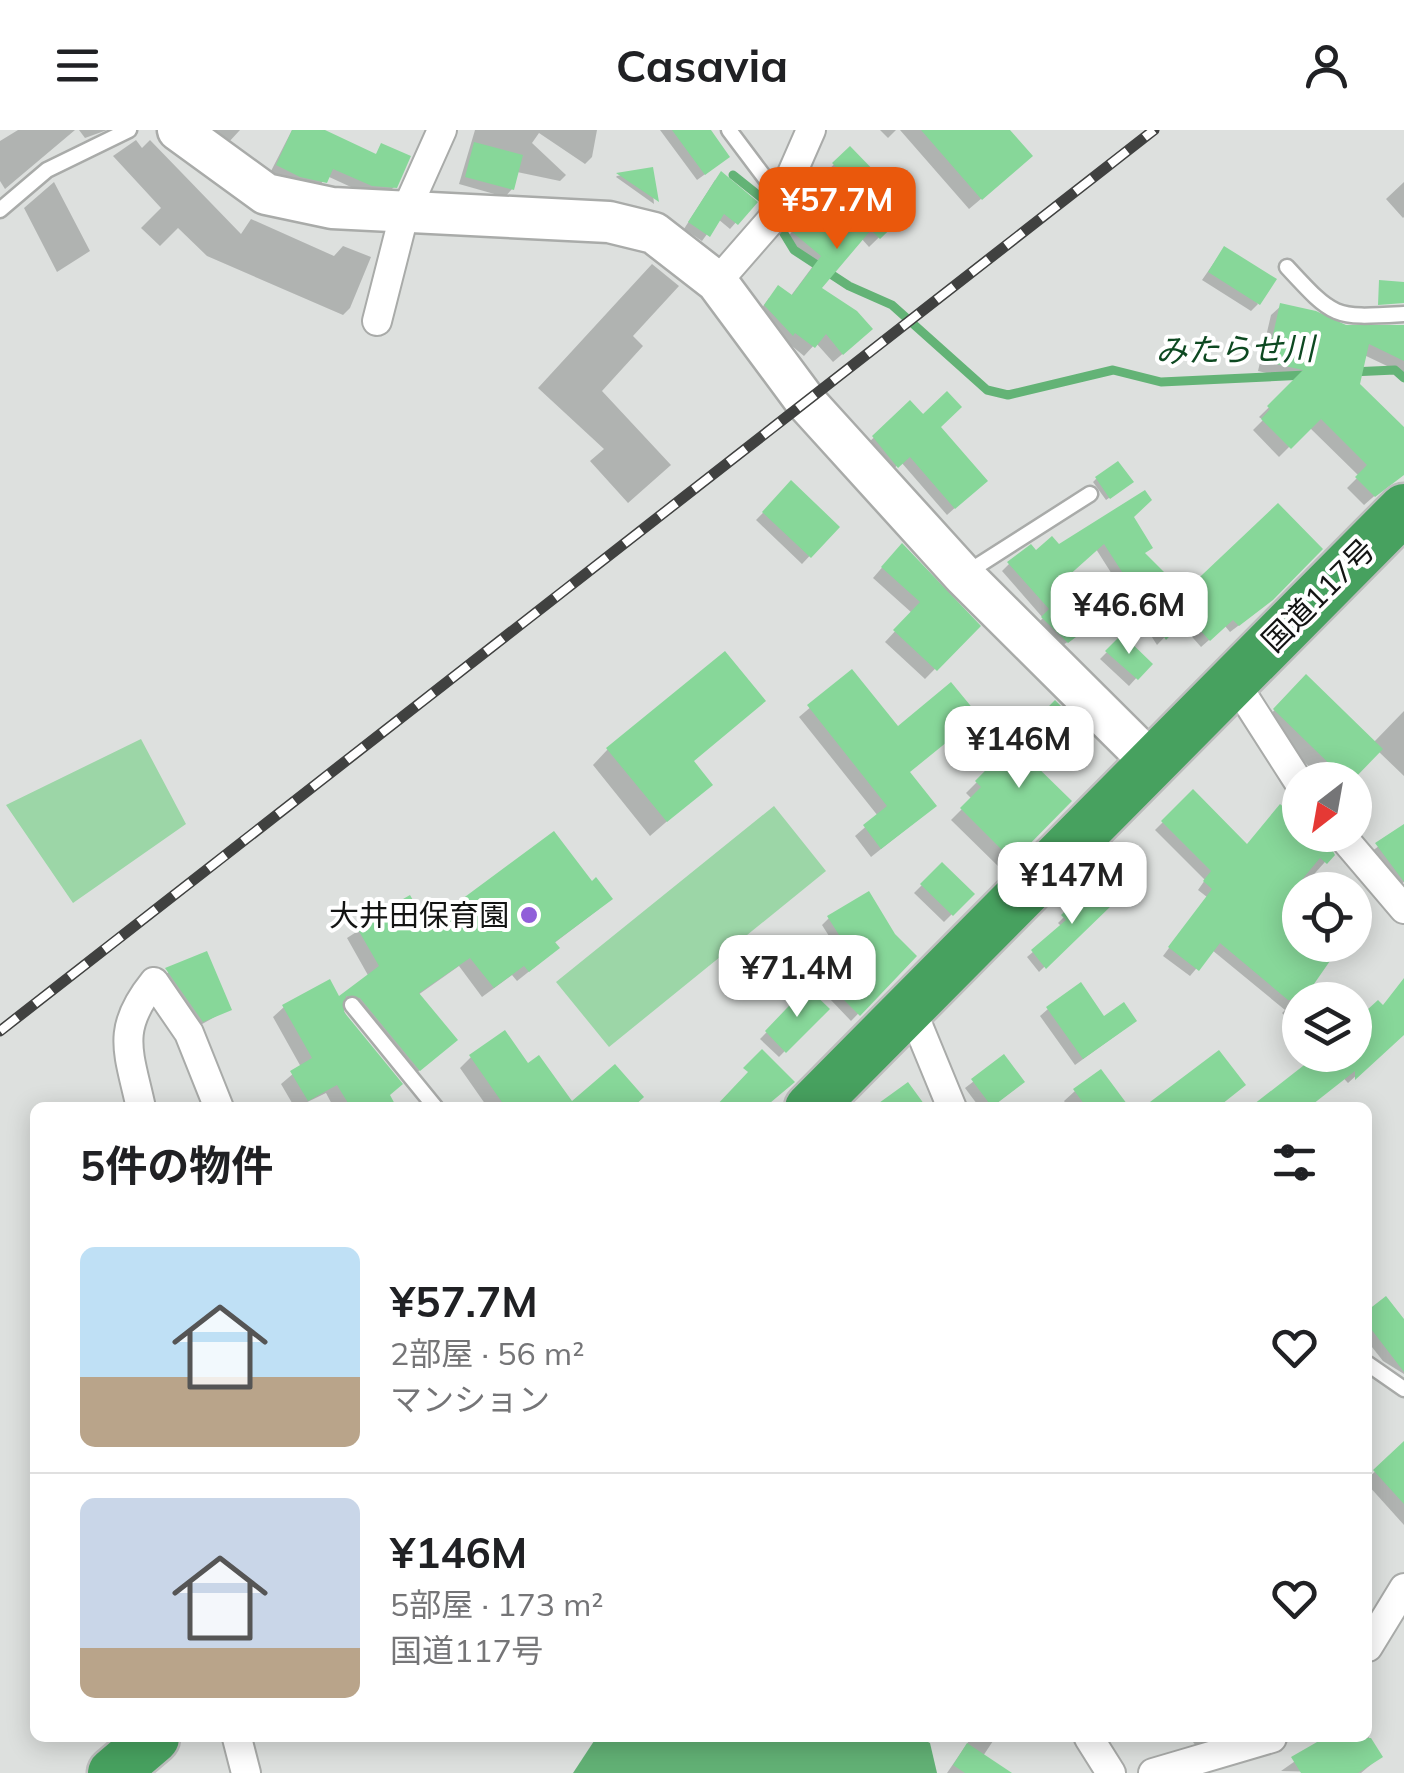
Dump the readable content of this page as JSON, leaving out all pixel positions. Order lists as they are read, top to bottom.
{
  "streets": {
    "highway": ["国道117号"]
  },
  "water": ["みたらせ川"],
  "places": ["大井田保育園"],
  "north": "bottom left",
  "page": {
    "header": "Casavia",
    "price": [
      "¥57.7M",
      "¥46.6M",
      "¥146M",
      "¥147M",
      "¥71.4M"
    ],
    "heading": "5件の物件",
    "list": [
      {
        "name": "¥57.7M",
        "note": "2部屋 · 56 m² · マンション"
      },
      {
        "name": "¥146M",
        "note": "5部屋 · 173 m² · 国道117号"
      }
    ]
  }
}
